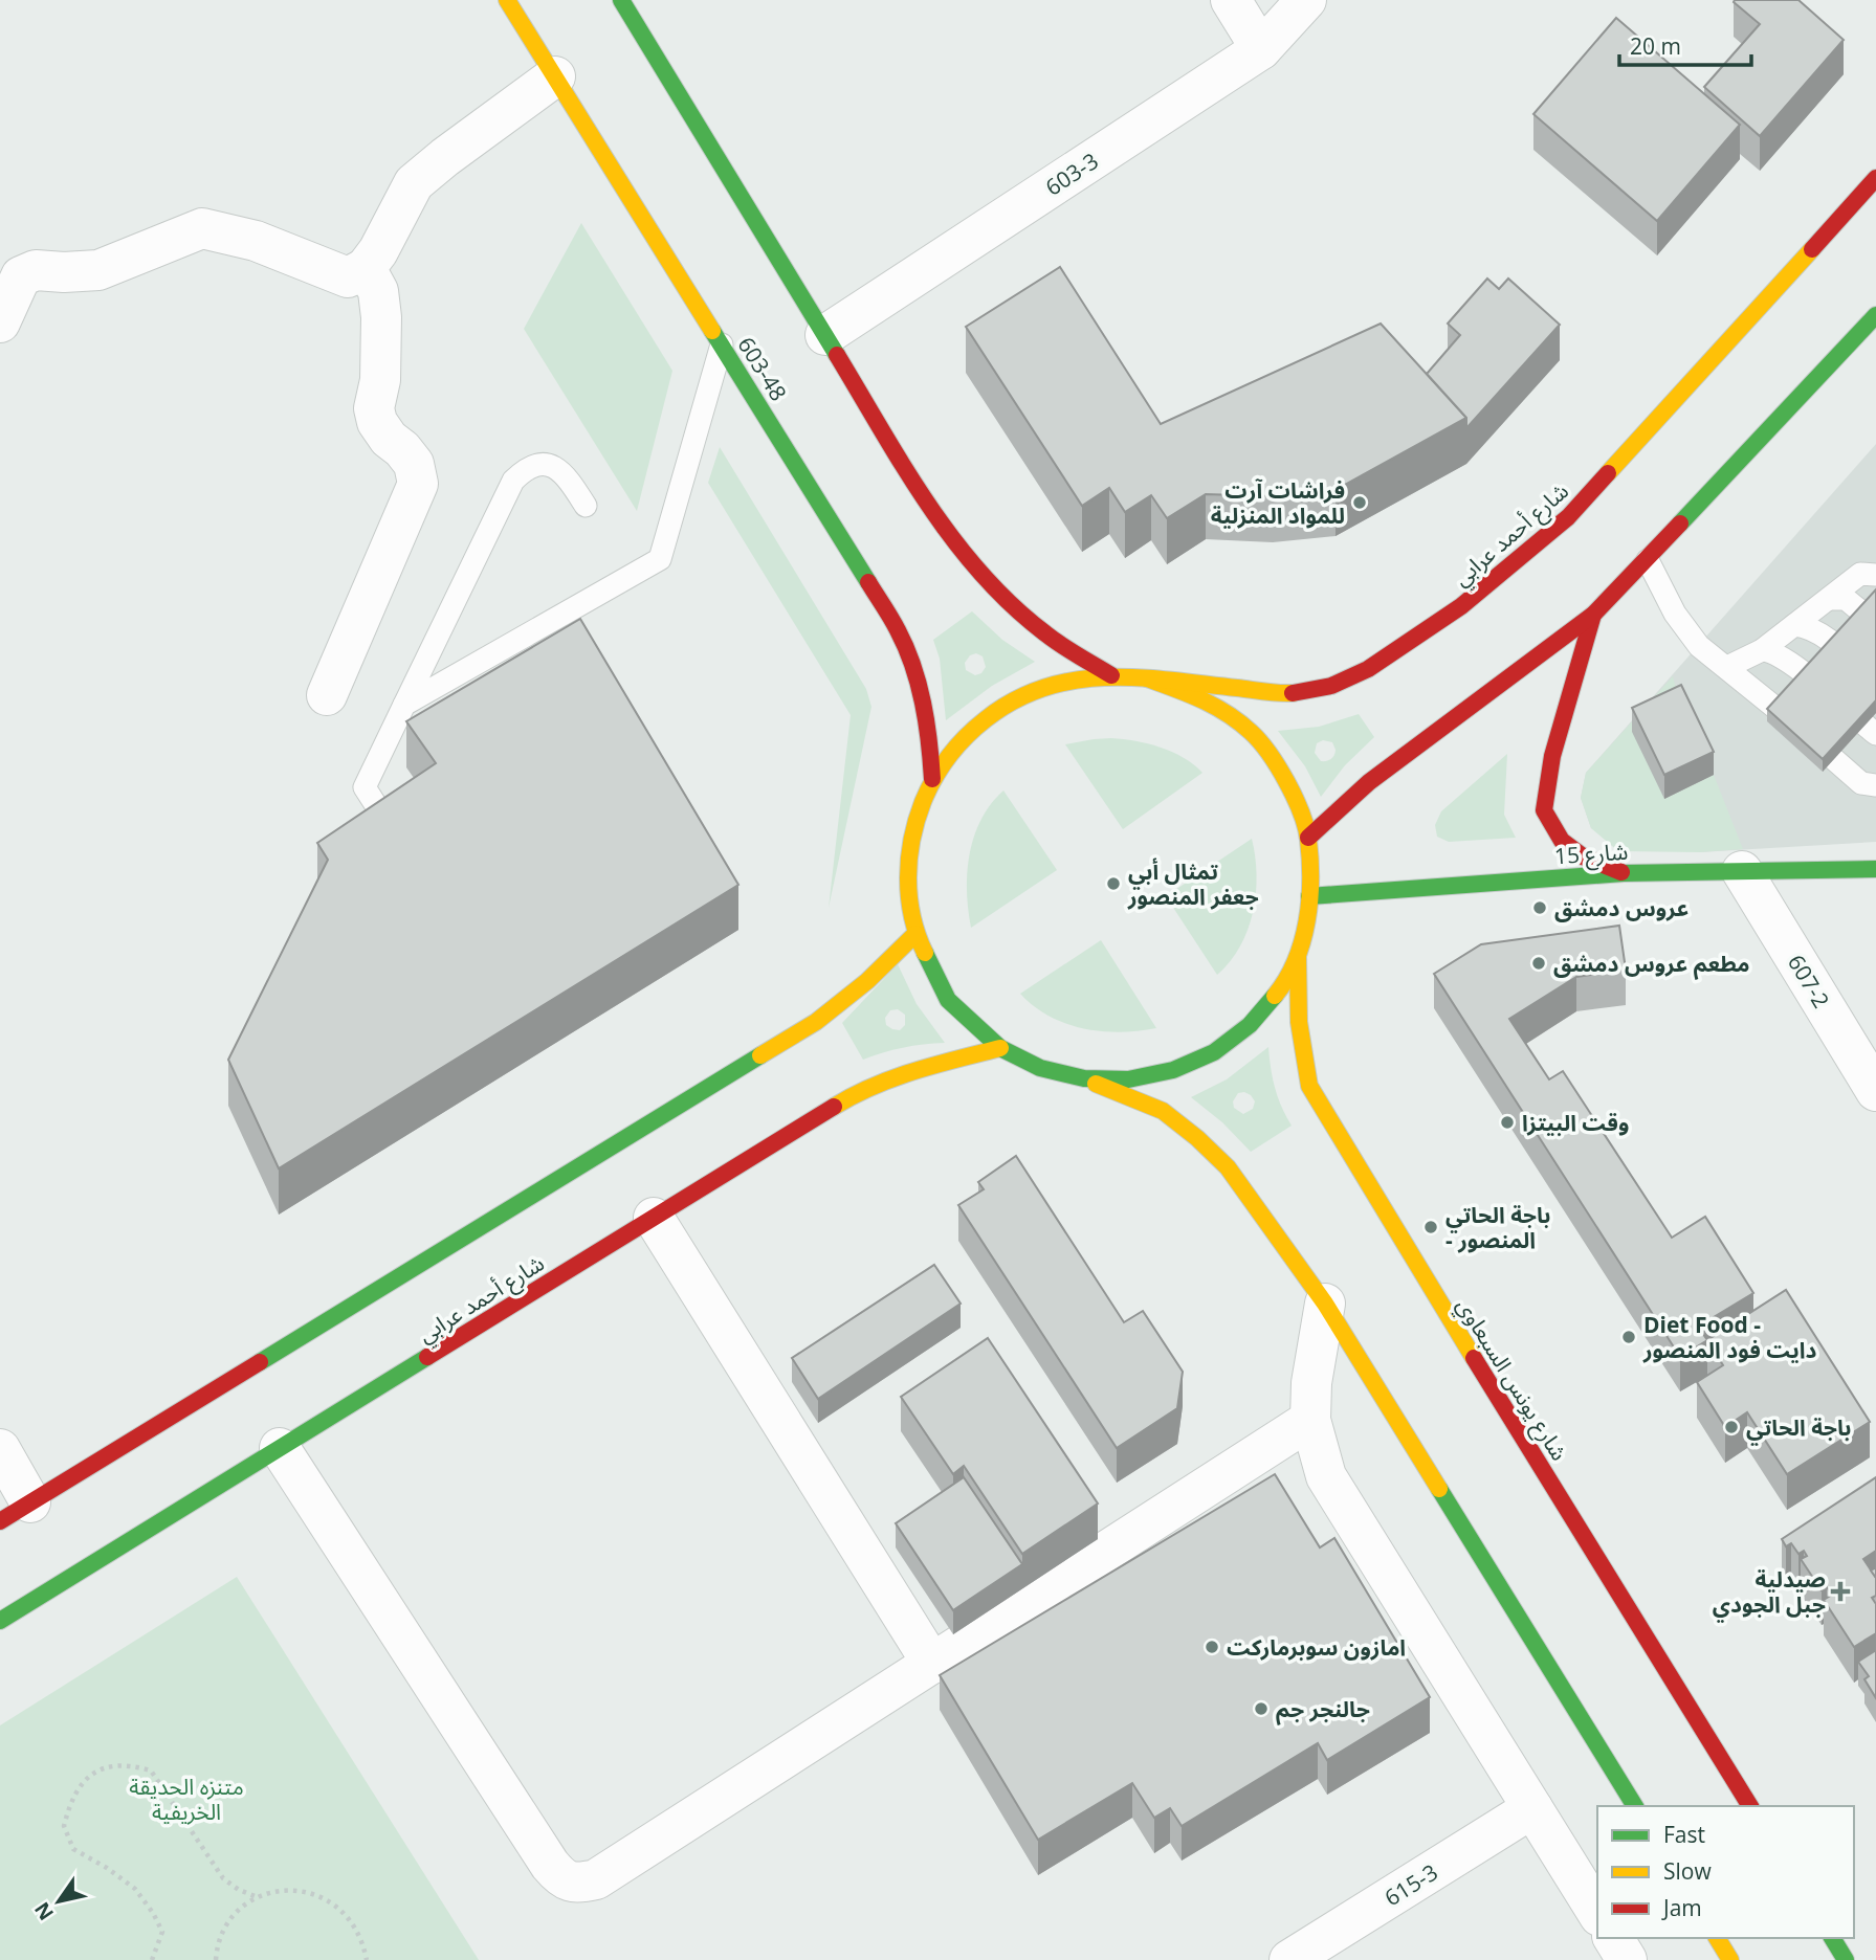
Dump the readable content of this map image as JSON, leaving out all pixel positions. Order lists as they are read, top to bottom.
{
  "streets": {
    "main road": [
      "603-48",
      "شارع أحمد عرابي",
      "شارع 15",
      "شارع يونس السبعاوي"
    ],
    "street": ["603-3", "607-2", "615-3"]
  },
  "crossings": [
    ["شارع 15", "607-2"]
  ],
  "parks": ["متنزه الحديقة الخريفية"],
  "places": {
    "other": [
      "فراشات آرت للمواد المنزلية",
      "تمثال أبي جعفر المنصور",
      "عروس دمشق",
      "مطعم عروس دمشق",
      "وقت البيتزا",
      "باجة الحاتي - المنصور",
      "Diet Food - دايت فود المنصور",
      "باجة الحاتي",
      "امازون سوبرماركت",
      "جالنجر جم"
    ],
    "health": ["صيدلية جبل الجودي"]
  },
  "legend": ["Fast", "Slow", "Jam"],
  "scale_bar": "20 m",
  "north": "bottom left"
}
